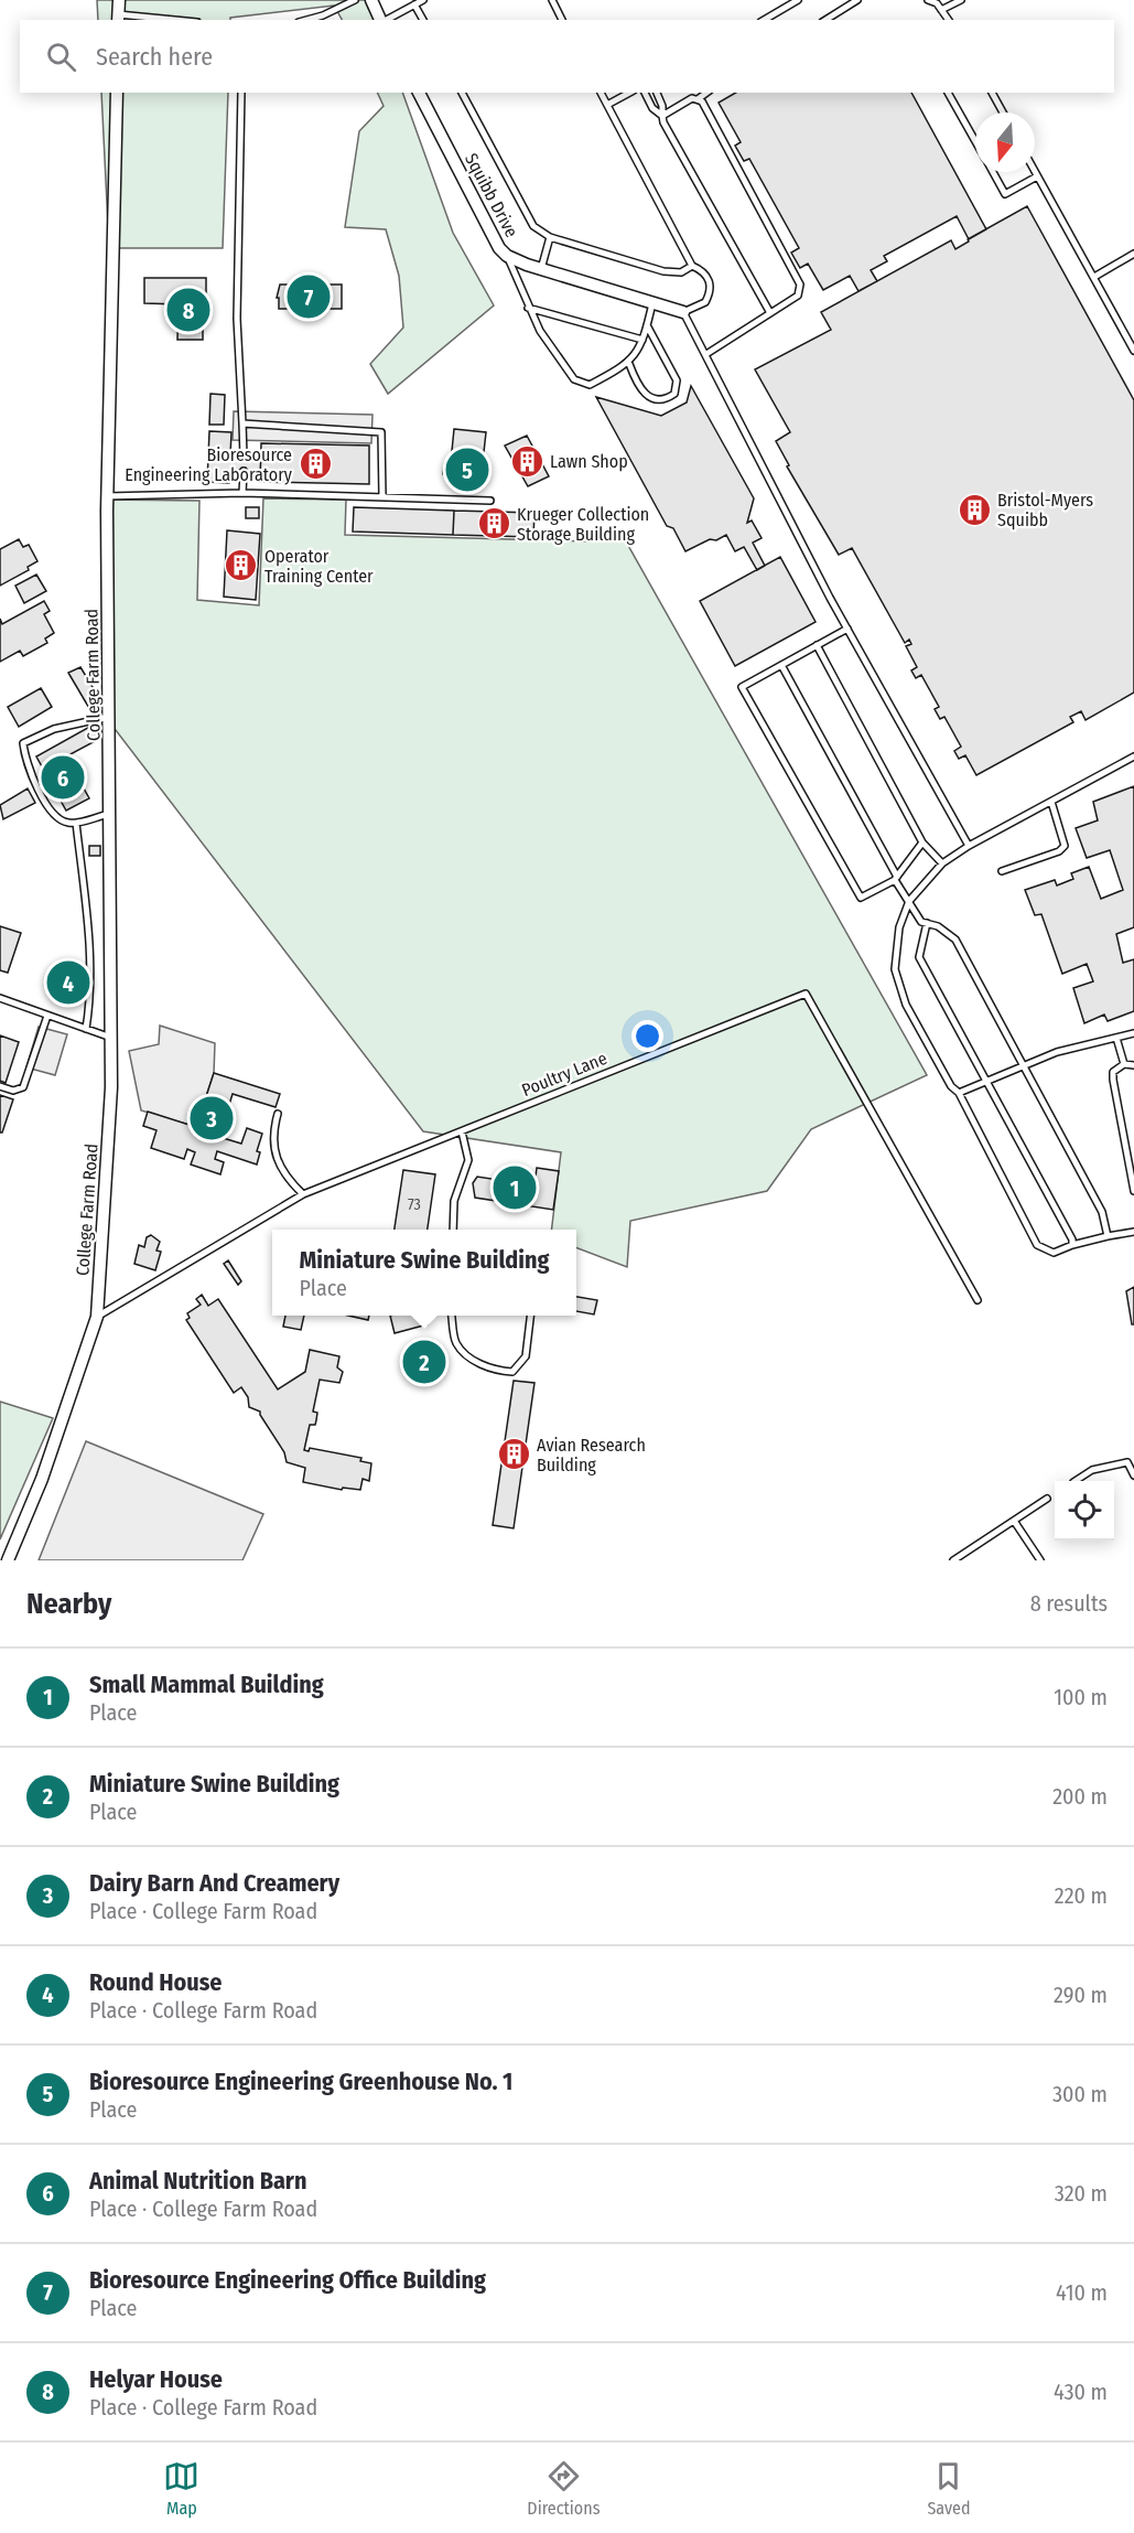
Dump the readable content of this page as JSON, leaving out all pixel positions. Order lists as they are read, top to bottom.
{
  "streets": {
    "street": ["Squibb Drive", "College Farm Road"],
    "lane": ["Poultry Lane"]
  },
  "crossings": [
    ["College Farm Road", "Poultry Lane"]
  ],
  "places": {
    "building": [
      "Lawn Shop",
      "Bioresource Engineering Laboratory",
      "Bristol-Myers Squibb",
      "Krueger Collection Storage Building",
      "Operator Training Center",
      "Avian Research Building"
    ]
  },
  "house_numbers": ["73"],
  "north": "bottom",
  "page": {
    "search": "Search here",
    "pins": [
      "7",
      "8",
      "5",
      "6",
      "4",
      "3",
      "1",
      "2"
    ],
    "popup": ["Miniature Swine Building", "Place"],
    "heading": ["Nearby", "8 results"],
    "list": [
      {
        "mark": "1",
        "name": "Small Mammal Building",
        "note": "Place",
        "value": "100 m"
      },
      {
        "mark": "2",
        "name": "Miniature Swine Building",
        "note": "Place",
        "value": "200 m"
      },
      {
        "mark": "3",
        "name": "Dairy Barn And Creamery",
        "note": "Place · College Farm Road",
        "value": "220 m"
      },
      {
        "mark": "4",
        "name": "Round House",
        "note": "Place · College Farm Road",
        "value": "290 m"
      },
      {
        "mark": "5",
        "name": "Bioresource Engineering Greenhouse No. 1",
        "note": "Place",
        "value": "300 m"
      },
      {
        "mark": "6",
        "name": "Animal Nutrition Barn",
        "note": "Place · College Farm Road",
        "value": "320 m"
      },
      {
        "mark": "7",
        "name": "Bioresource Engineering Office Building",
        "note": "Place",
        "value": "410 m"
      },
      {
        "mark": "8",
        "name": "Helyar House",
        "note": "Place · College Farm Road",
        "value": "430 m"
      }
    ],
    "nav": ["Map", "Directions", "Saved"]
  }
}
